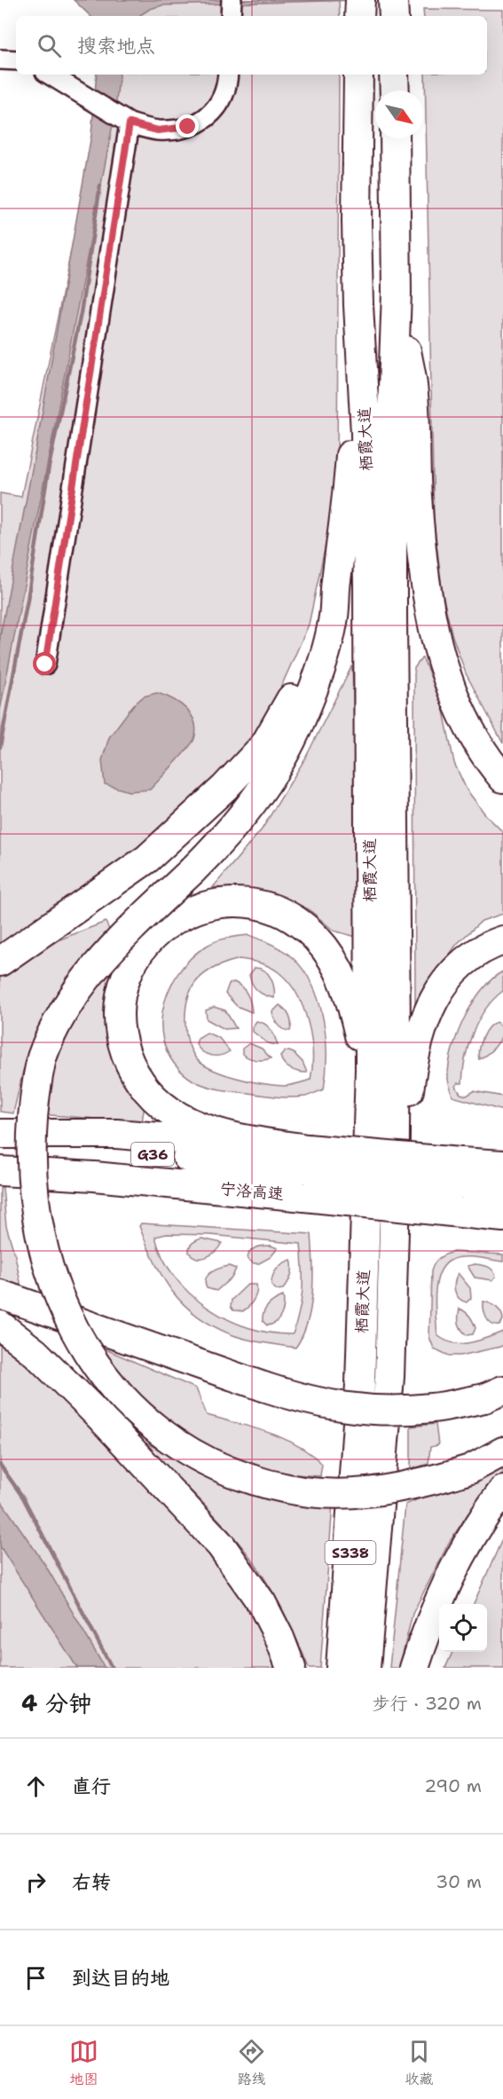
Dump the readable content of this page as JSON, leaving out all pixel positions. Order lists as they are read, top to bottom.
{
  "streets": {
    "highway": [
      "栖霞大道",
      "G36",
      "宁洛高速",
      "S338"
    ]
  },
  "north": "bottom right",
  "page": {
    "search": "搜索地点",
    "heading": ["4 分钟", "步行 · 320 m"],
    "list": [
      ["直行", "290 m"],
      ["右转", "30 m"],
      "到达目的地"
    ],
    "nav": ["地图", "路线", "收藏"]
  }
}
